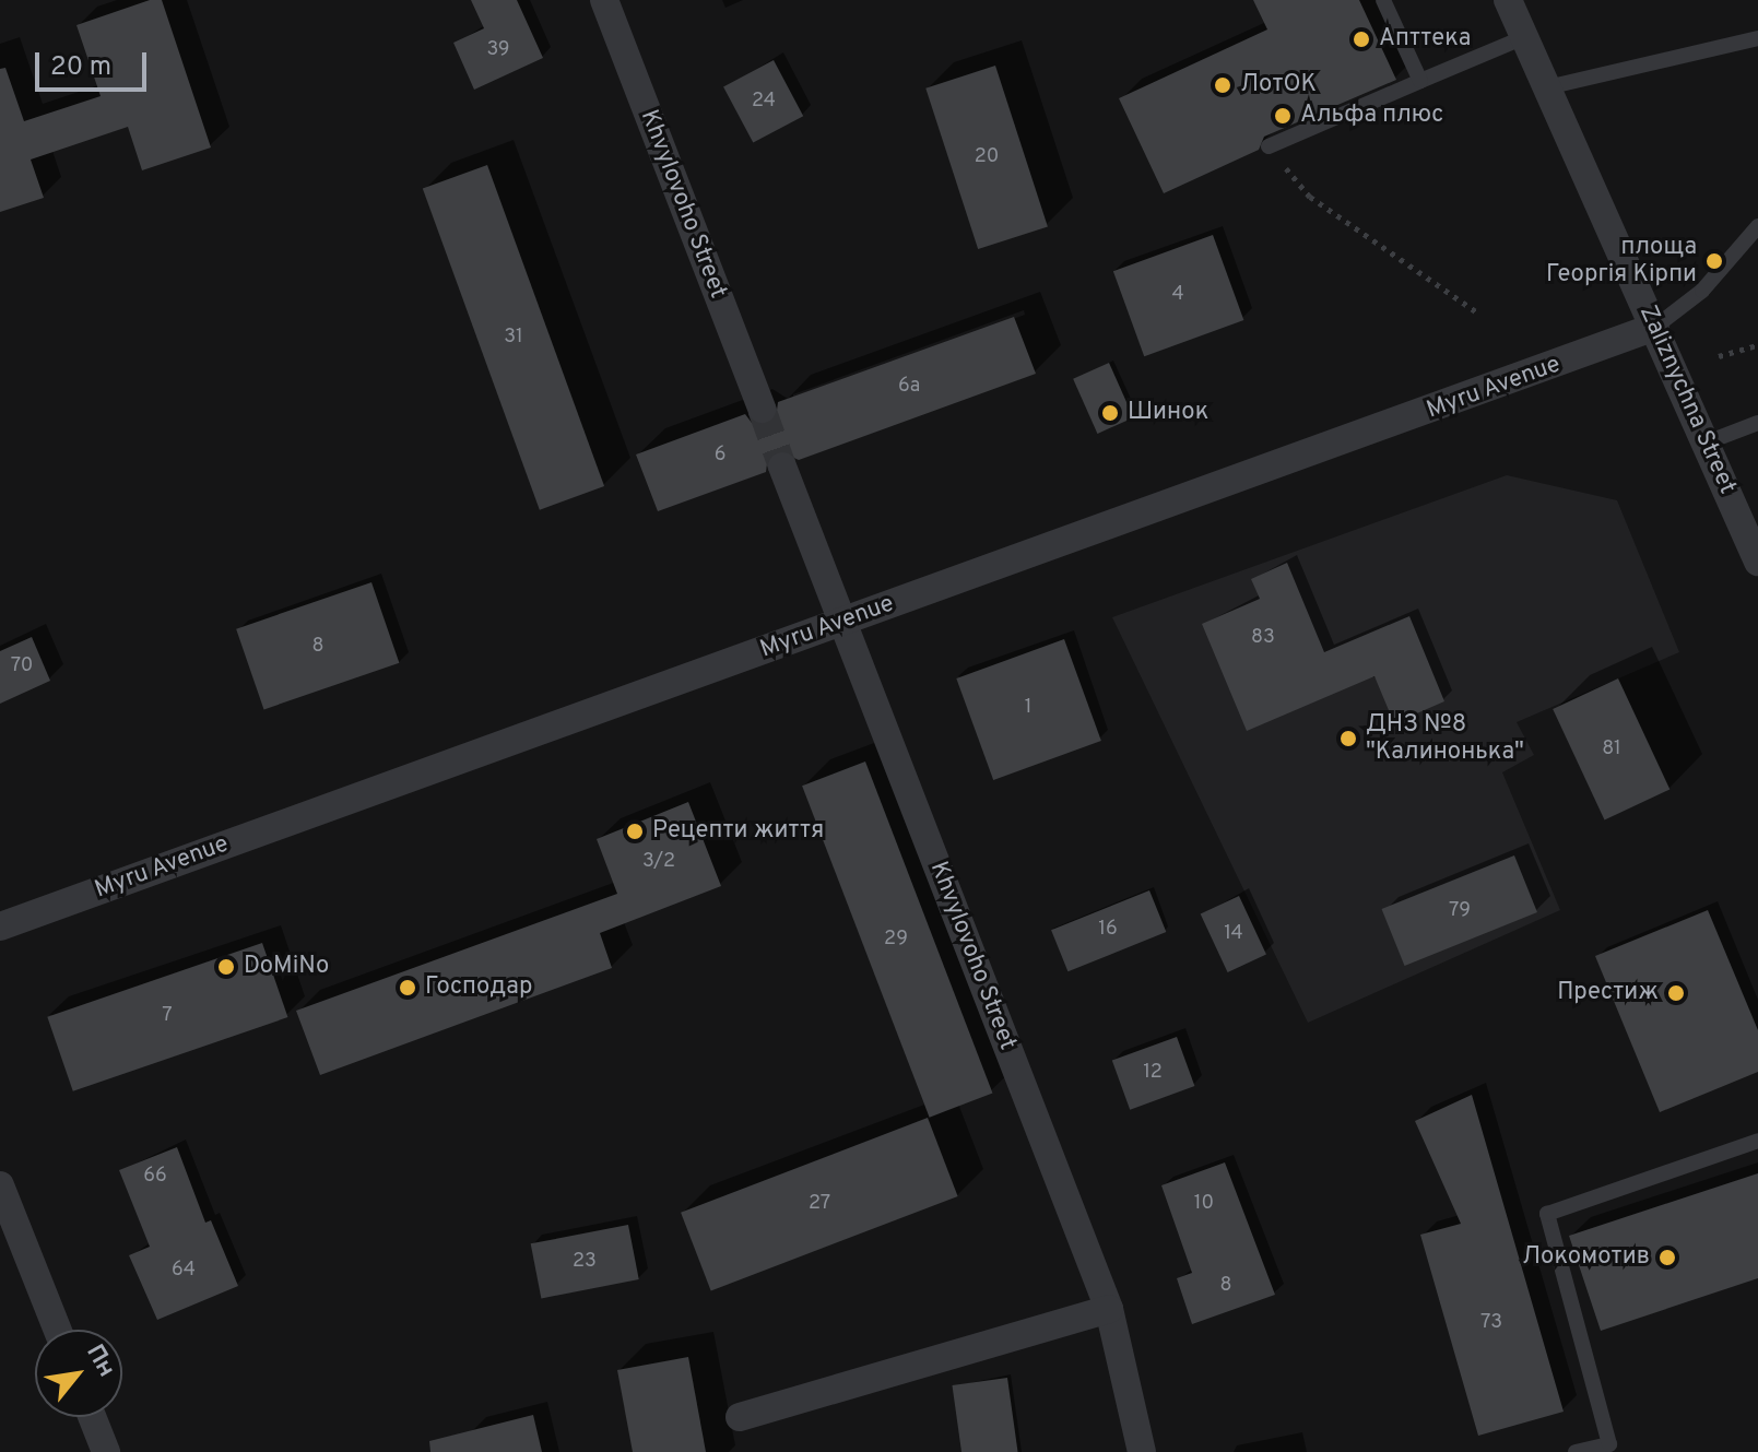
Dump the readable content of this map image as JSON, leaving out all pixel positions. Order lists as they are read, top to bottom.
{
  "streets": {
    "street": ["Khvylovoho Street", "Myru Avenue", "Zaliznychna Street"]
  },
  "crossings": [
    ["Khvylovoho Street", "Myru Avenue"],
    ["Myru Avenue", "Zaliznychna Street"]
  ],
  "places": [
    "Апттека",
    "ЛотОК",
    "Альфа плюс",
    "площа Георгія Кірпи",
    "Шинок",
    "ДНЗ №8 \"Калинонька\"",
    "Рецепти життя",
    "DoMiNo",
    "Господар",
    "Престиж",
    "Локомотив"
  ],
  "house_numbers": [
    "39",
    "24",
    "20",
    "4",
    "31",
    "6а",
    "6",
    "83",
    "8",
    "70",
    "1",
    "81",
    "3/2",
    "79",
    "16",
    "14",
    "29",
    "7",
    "12",
    "66",
    "27",
    "10",
    "23",
    "64",
    "8",
    "73"
  ],
  "scale_bar": "20 m",
  "north": "top right"
}
